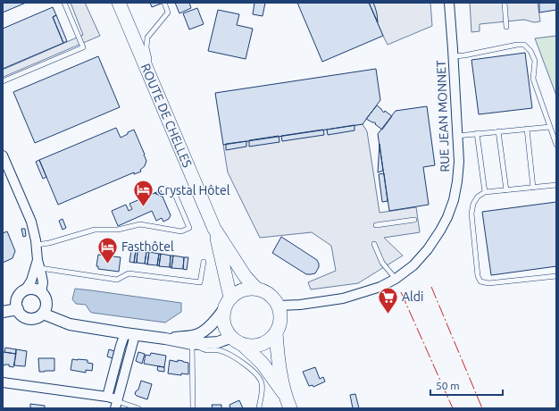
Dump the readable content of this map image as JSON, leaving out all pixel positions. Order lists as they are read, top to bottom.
{
  "streets": {
    "main road": ["ROUTE DE CHELLES"],
    "street": ["RUE JEAN MONNET"]
  },
  "places": {
    "hotel": ["Crystal Hôtel", "Fasthôtel"],
    "supermarket": ["Aldi"]
  },
  "scale_bar": "50 m"
}
